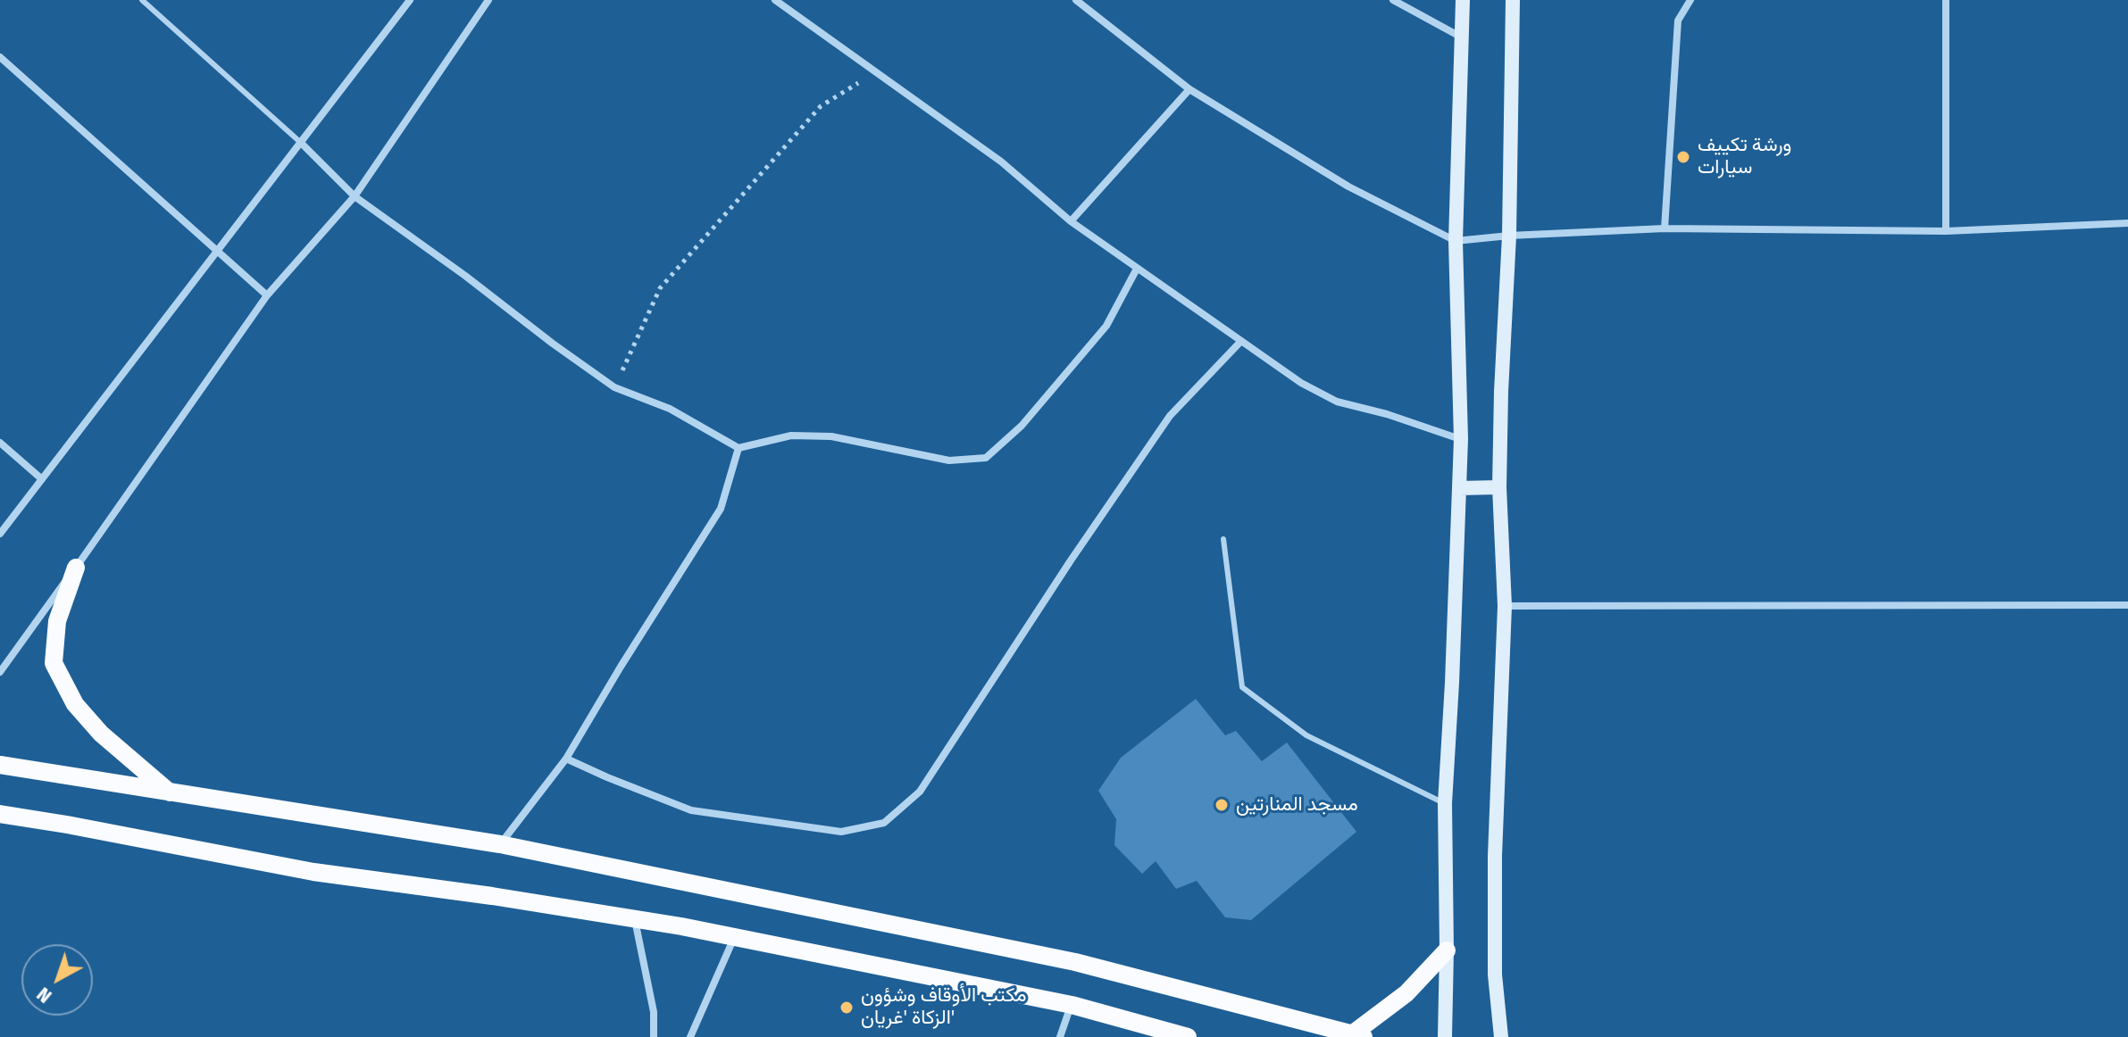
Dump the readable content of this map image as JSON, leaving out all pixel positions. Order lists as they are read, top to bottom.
{
  "places": ["ورشة تكييف سيارات", "مسجد المنارتين", "مكتب الأوقاف وشؤون الزكاة 'غريان'"],
  "north": "bottom left"
}
